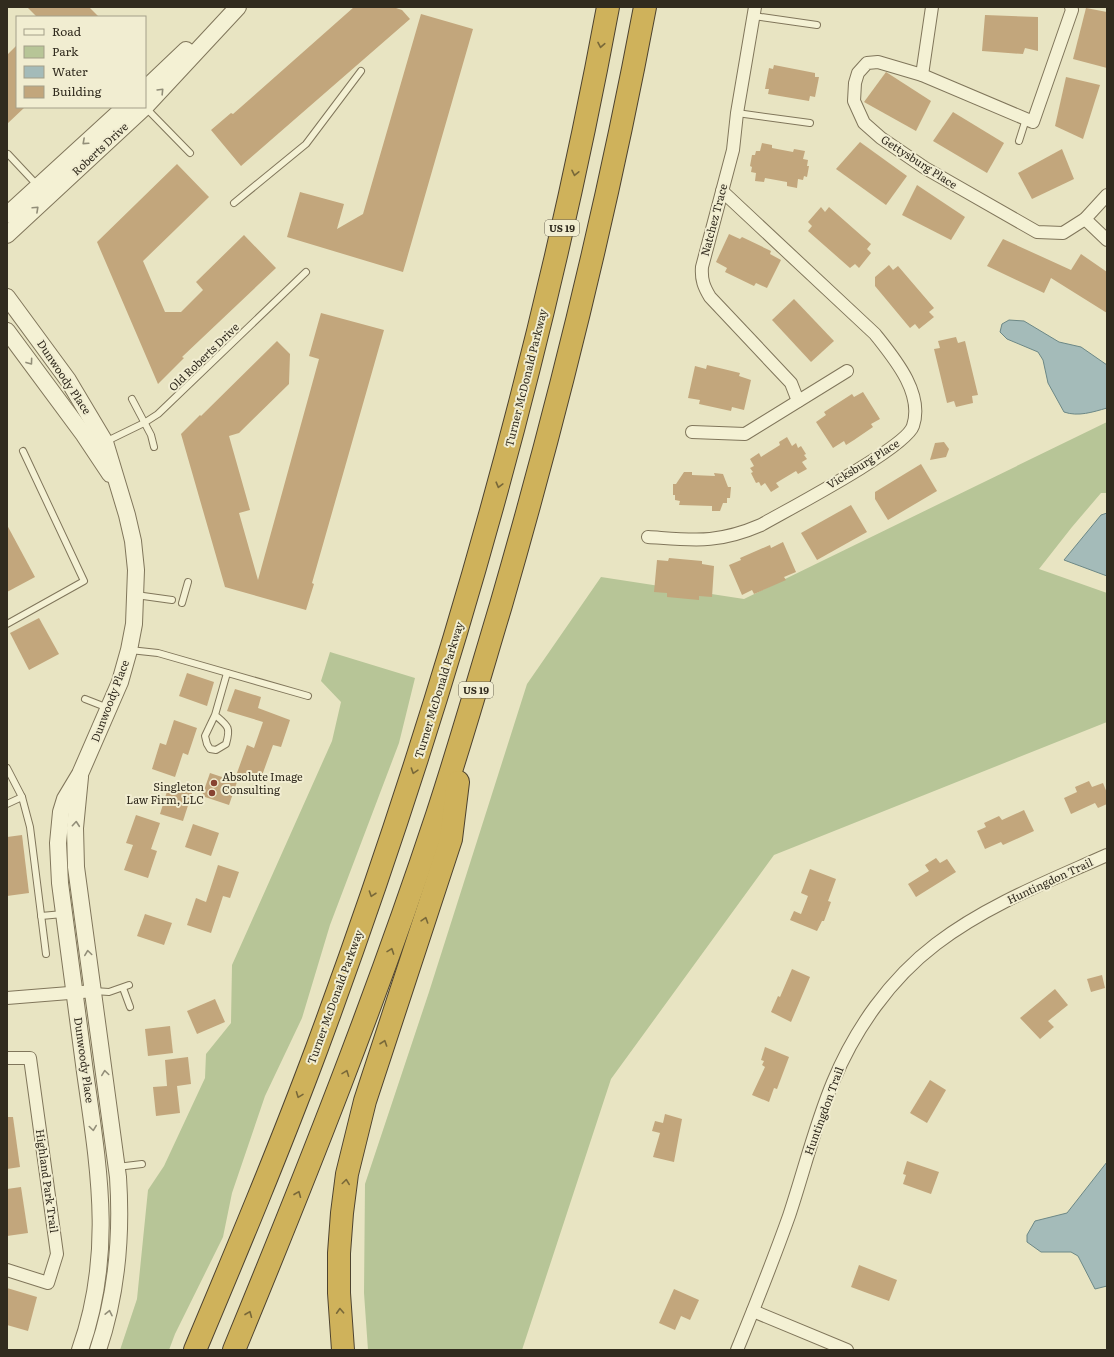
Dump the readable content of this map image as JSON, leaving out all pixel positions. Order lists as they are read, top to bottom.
{
  "streets": {
    "highway": ["US 19", "Turner McDonald Parkway"],
    "street": [
      "Roberts Drive",
      "Gettysburg Place",
      "Natchez Trace",
      "Dunwoody Place",
      "Vicksburg Place",
      "Huntingdon Trail",
      "Highland Park Trail"
    ],
    "lane": ["Old Roberts Drive"]
  },
  "crossings": [
    ["Natchez Trace", "Vicksburg Place"],
    ["Old Roberts Drive", "Dunwoody Place"]
  ],
  "places": ["Absolute Image Consulting", "Singleton Law Firm, LLC"],
  "legend": [
    "Road",
    "Park",
    "Water",
    "Building"
  ]
}
